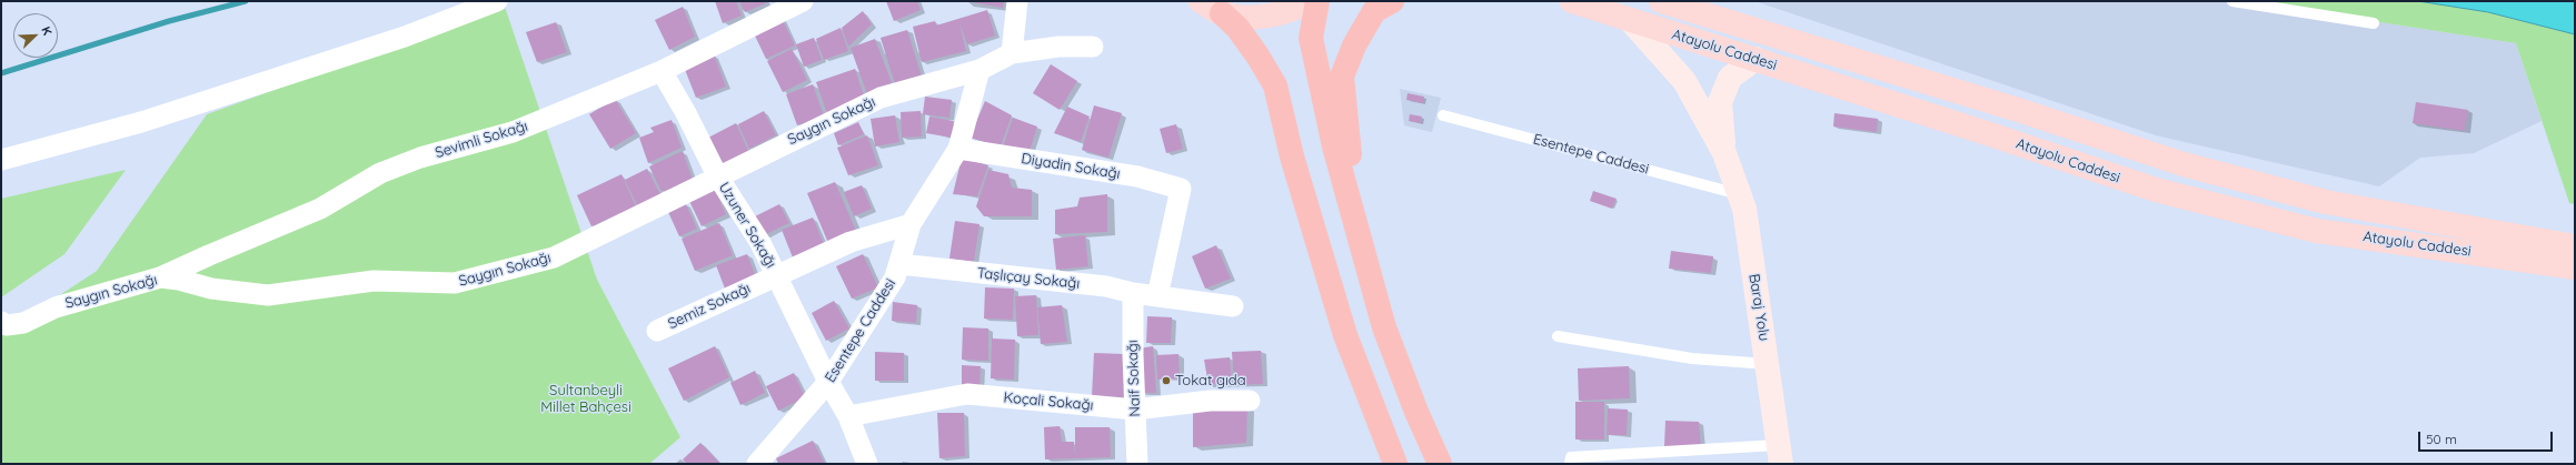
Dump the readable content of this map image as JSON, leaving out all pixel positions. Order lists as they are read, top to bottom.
{
  "streets": {
    "main road": ["Atayolu Caddesi"],
    "street": [
      "Saygın Sokağı",
      "Sevimli Sokağı",
      "Esentepe Caddesi",
      "Diyadin Sokağı",
      "Uzuner Sokağı",
      "Taşlıçay Sokağı",
      "Semiz Sokağı",
      "Baraj Yolu",
      "Naif Sokağı",
      "Koçali Sokağı"
    ]
  },
  "crossings": [
    ["Atayolu Caddesi", "Baraj Yolu"],
    ["Saygın Sokağı", "Sevimli Sokağı"],
    ["Saygın Sokağı", "Esentepe Caddesi"],
    ["Saygın Sokağı", "Uzuner Sokağı"],
    ["Sevimli Sokağı", "Uzuner Sokağı"],
    ["Esentepe Caddesi", "Diyadin Sokağı"],
    ["Esentepe Caddesi", "Uzuner Sokağı"],
    ["Esentepe Caddesi", "Taşlıçay Sokağı"],
    ["Esentepe Caddesi", "Semiz Sokağı"],
    ["Esentepe Caddesi", "Baraj Yolu"],
    ["Diyadin Sokağı", "Taşlıçay Sokağı"],
    ["Uzuner Sokağı", "Semiz Sokağı"],
    ["Uzuner Sokağı", "Koçali Sokağı"],
    ["Taşlıçay Sokağı", "Naif Sokağı"],
    ["Naif Sokağı", "Koçali Sokağı"]
  ],
  "parks": ["Sultanbeyli Millet Bahçesi"],
  "places": ["Tokat gıda"],
  "scale_bar": "50 m",
  "north": "top right"
}
